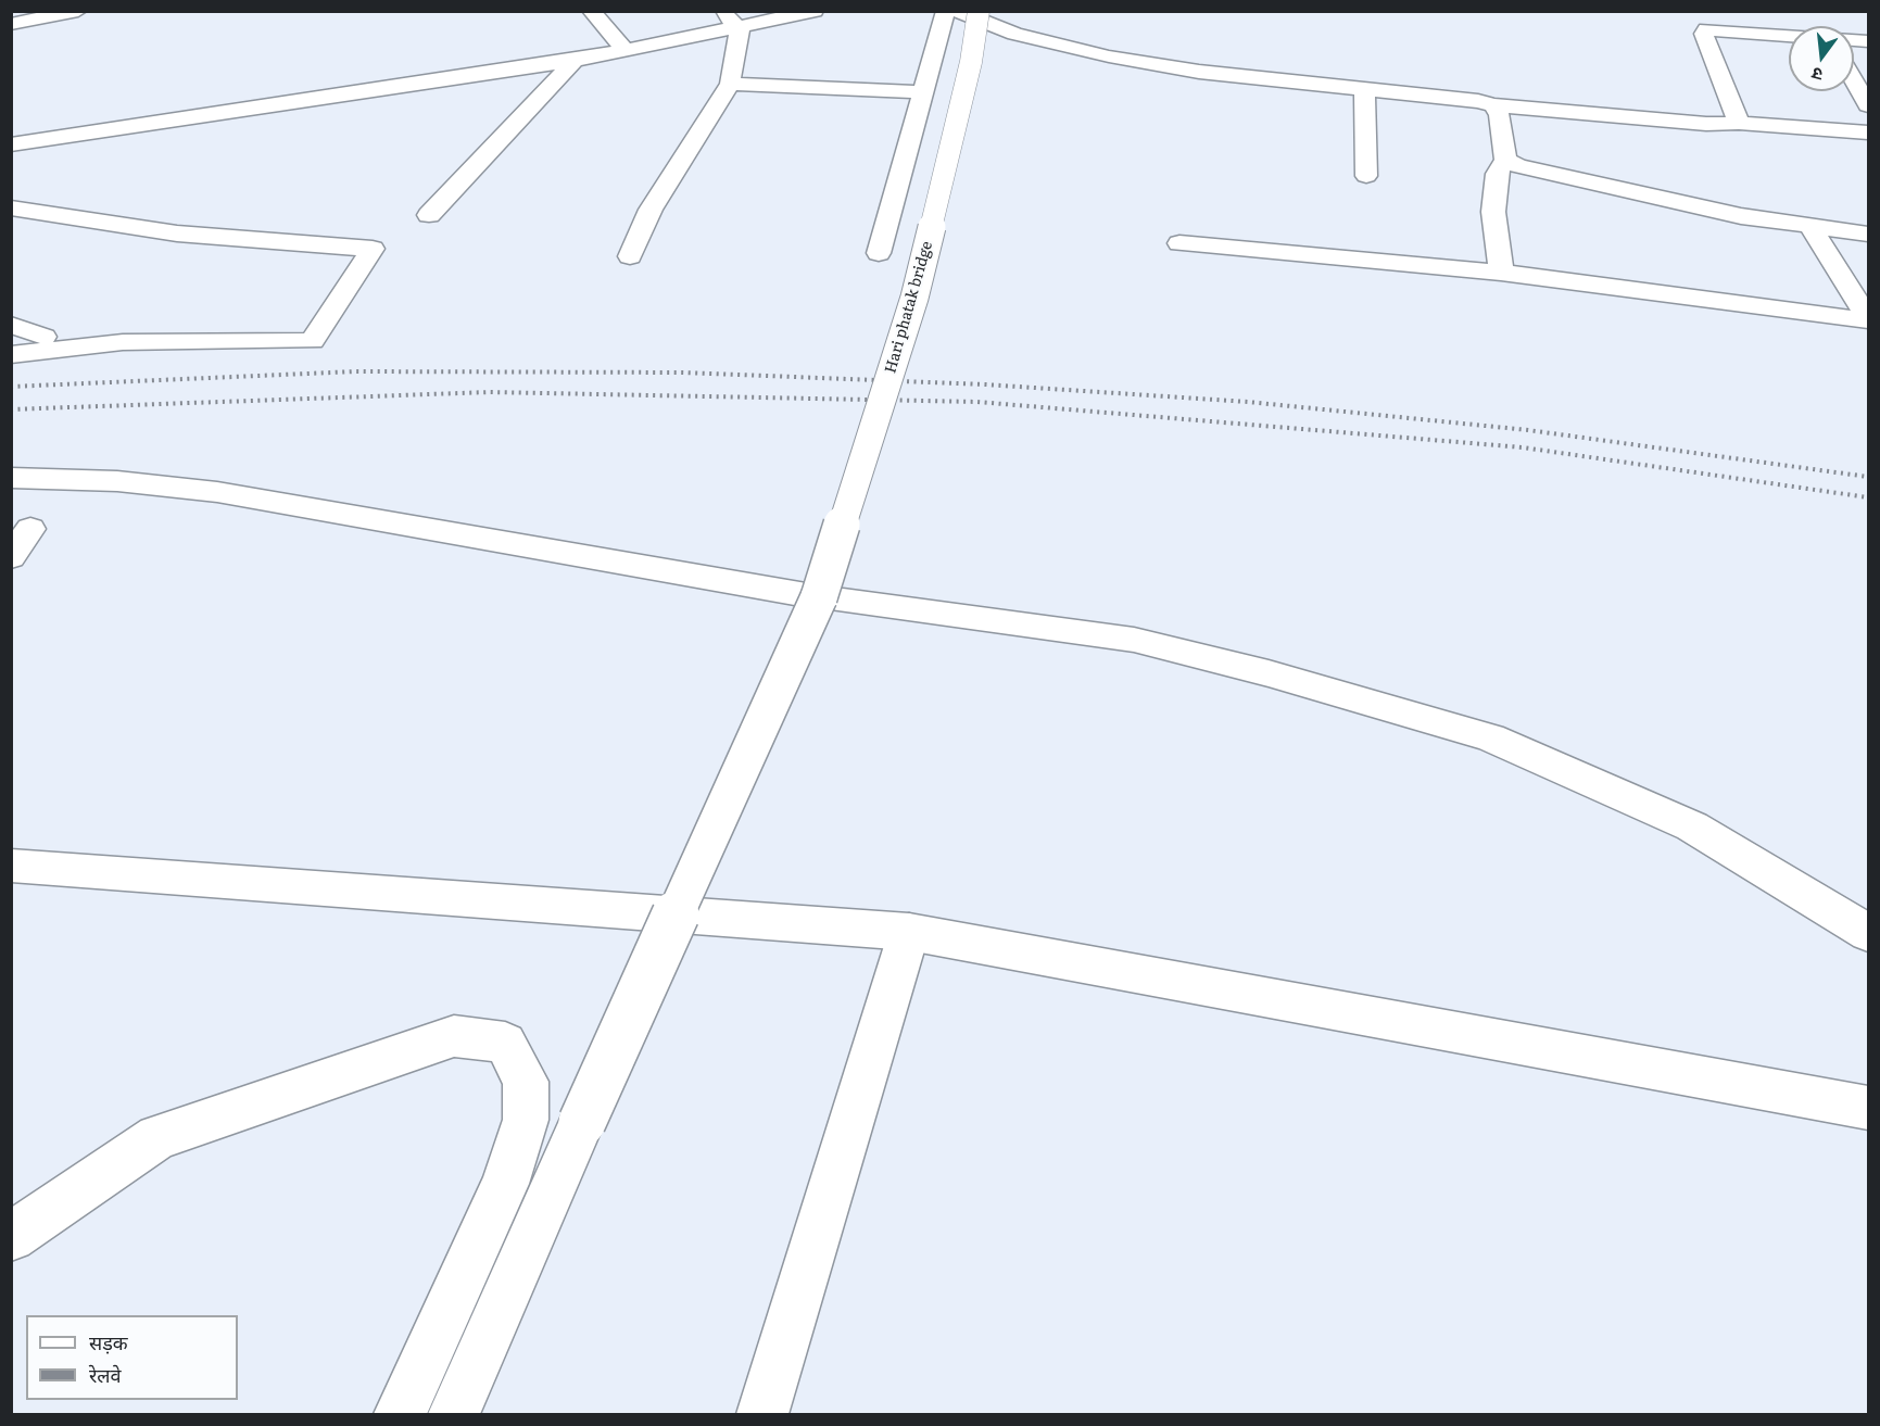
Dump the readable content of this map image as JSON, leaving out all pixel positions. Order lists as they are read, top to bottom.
{
  "streets": {
    "street": ["Hari phatak bridge"]
  },
  "legend": ["सड़क", "रेलवे"],
  "north": "bottom"
}
